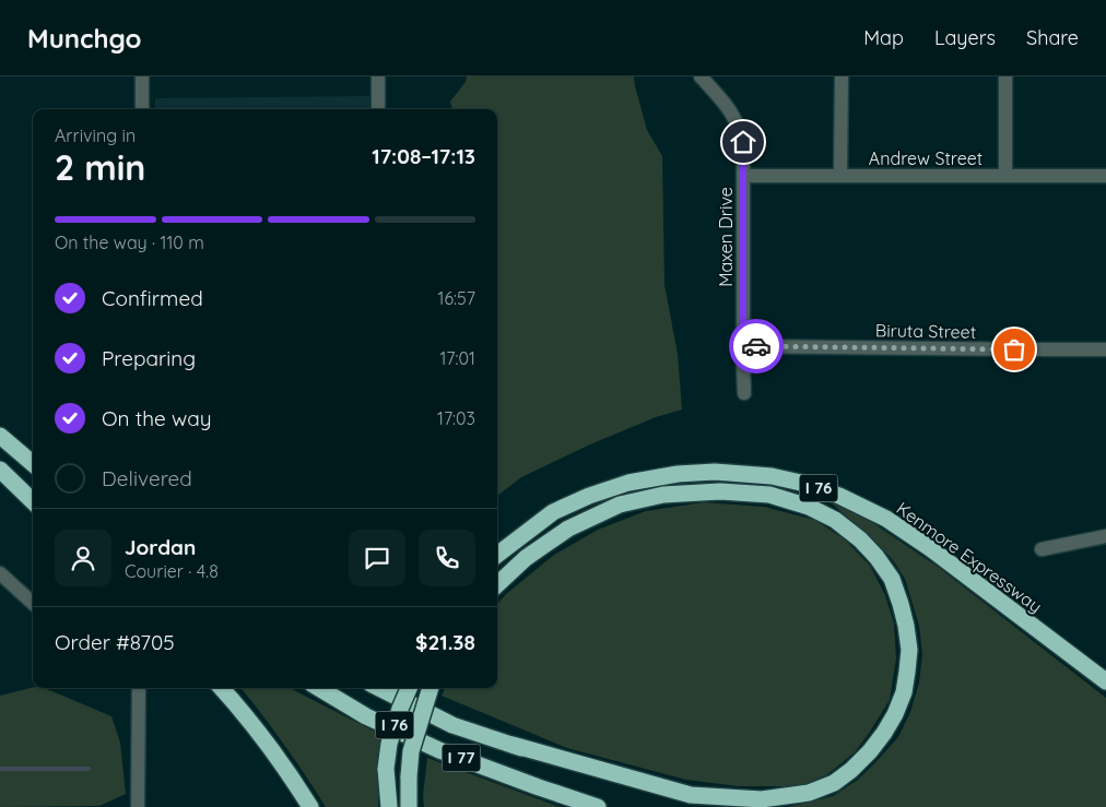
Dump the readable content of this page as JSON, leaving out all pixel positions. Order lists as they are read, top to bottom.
{
  "streets": {
    "highway": ["I 76", "Kenmore Expressway", "I 77"],
    "street": ["Andrew Street", "Maxen Drive", "Biruta Street"]
  },
  "crossings": [
    ["Andrew Street", "Maxen Drive"],
    ["Maxen Drive", "Biruta Street"]
  ],
  "page": {
    "header": "Munchgo",
    "nav": ["Map", "Layers", "Share"],
    "heading": ["2 min", "Arriving in", "17:08–17:13"],
    "panel": [
      "Jordan",
      "Courier · 4.8",
      "Order #8705",
      "$21.38"
    ],
    "bar": "On the way · 110 m",
    "list": [
      ["Confirmed", "16:57"],
      ["Preparing", "17:01"],
      ["On the way", "17:03"],
      "Delivered"
    ]
  }
}
